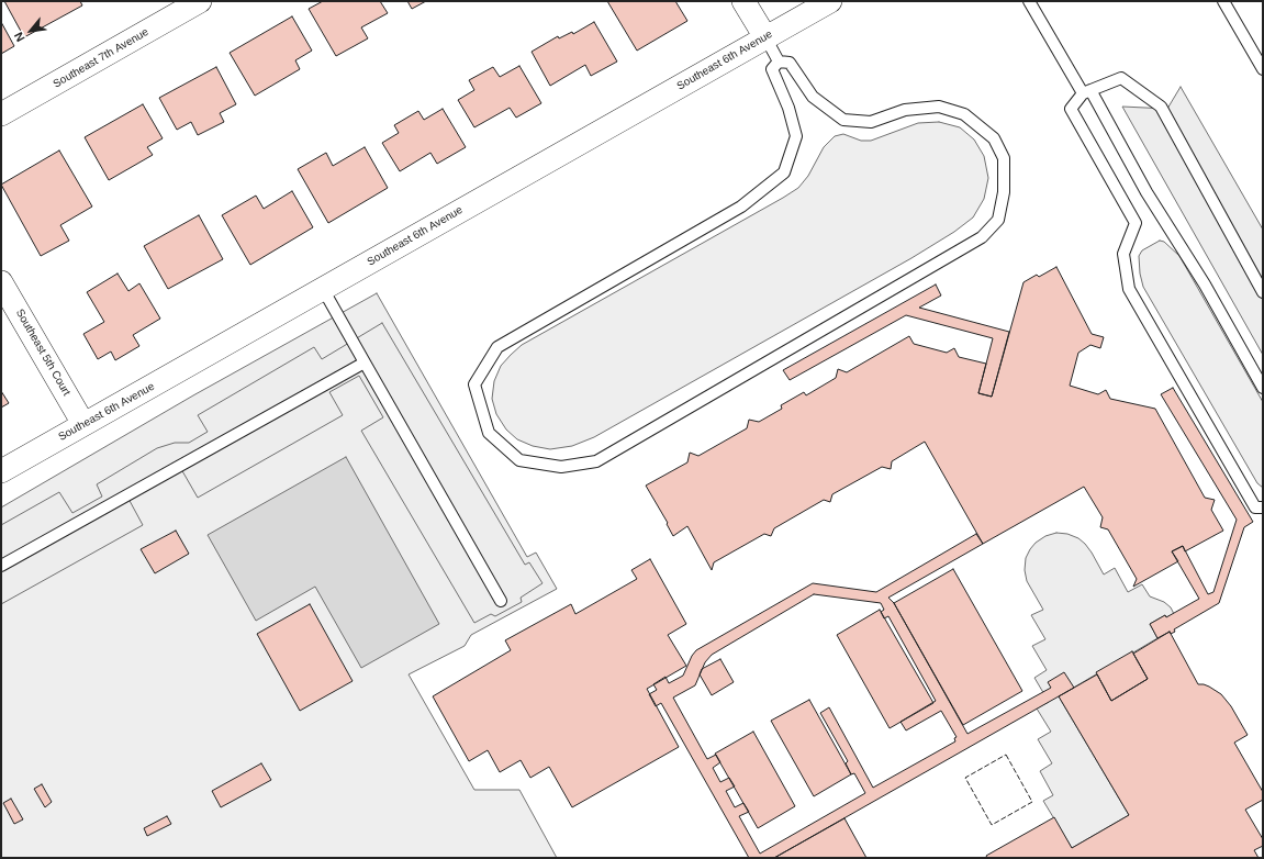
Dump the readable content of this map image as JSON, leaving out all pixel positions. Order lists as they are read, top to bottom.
{
  "streets": {
    "street": ["Southeast 7th Avenue", "Southeast 6th Avenue", "Southeast 5th Court"]
  },
  "crossings": [
    ["Southeast 6th Avenue", "Southeast 5th Court"]
  ],
  "north": "bottom left"
}
